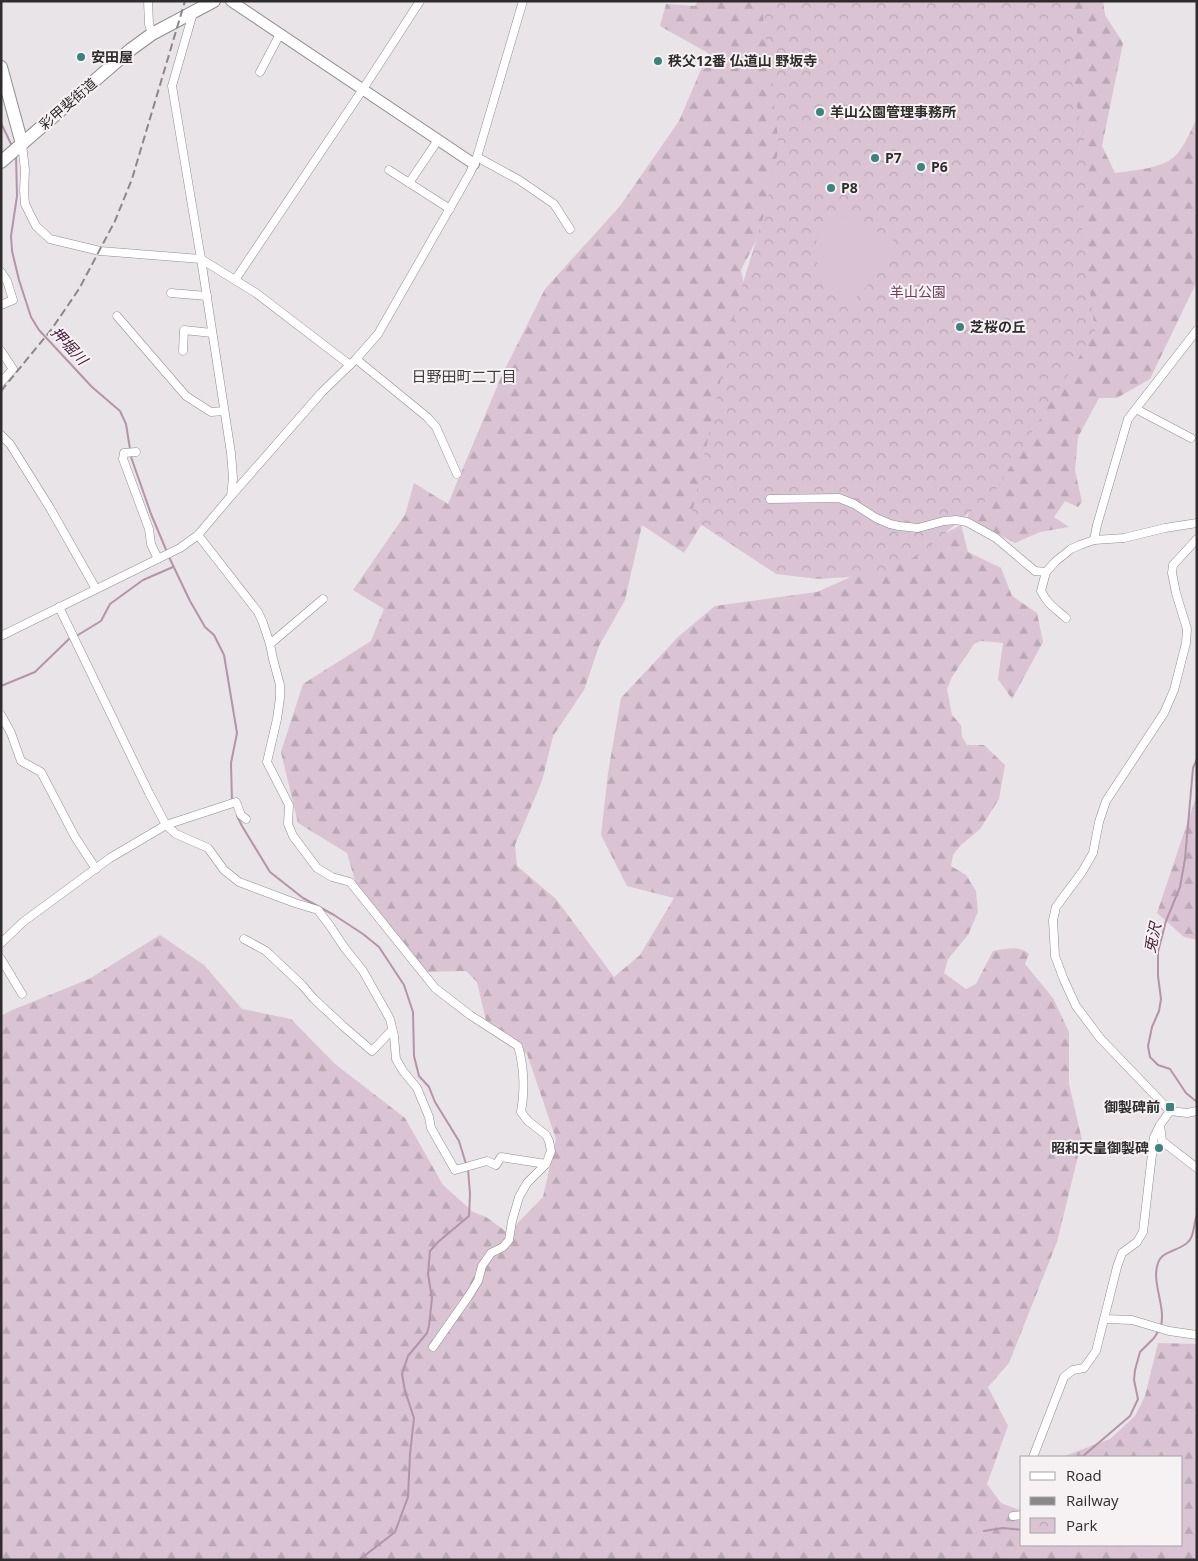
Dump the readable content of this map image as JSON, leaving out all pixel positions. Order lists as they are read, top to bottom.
{
  "streets": {
    "main road": ["彩甲斐街道"]
  },
  "districts": ["日野田町二丁目"],
  "water": ["押堀川", "兎沢"],
  "parks": ["羊山公園"],
  "places": {
    "other": [
      "安田屋",
      "秩父12番 仏道山 野坂寺",
      "羊山公園管理事務所",
      "P7",
      "P6",
      "P8",
      "芝桜の丘",
      "昭和天皇御製碑"
    ],
    "transit": ["御製碑前"]
  },
  "legend": ["Road", "Railway", "Park"]
}
